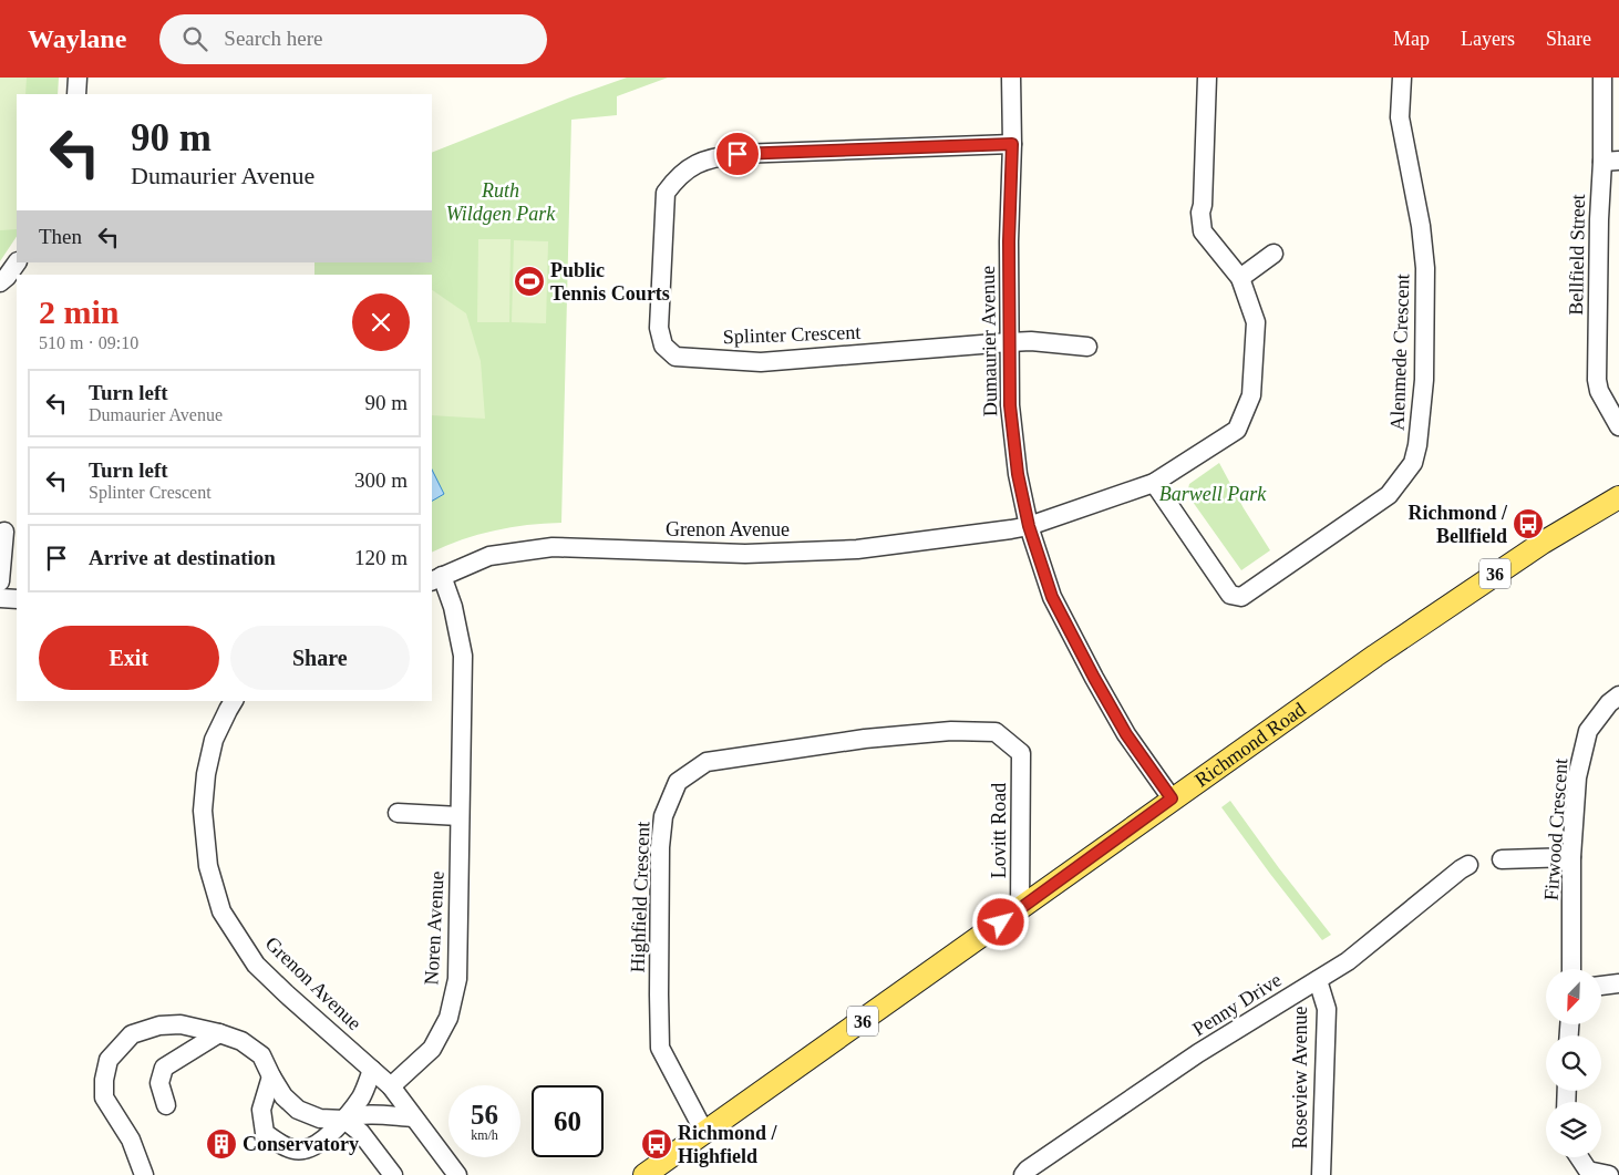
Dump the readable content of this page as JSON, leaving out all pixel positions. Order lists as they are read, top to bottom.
{
  "streets": {
    "main road": ["36", "Richmond Road"],
    "street": [
      "Bellfield Street",
      "Splinter Crescent",
      "Dumaurier Avenue",
      "Alenmede Crescent",
      "Grenon Avenue",
      "Firwood Crescent",
      "Lovitt Road",
      "Highfield Crescent",
      "Noren Avenue",
      "Penny Drive",
      "Roseview Avenue"
    ]
  },
  "crossings": [
    ["Splinter Crescent", "Dumaurier Avenue"],
    ["Dumaurier Avenue", "Grenon Avenue"],
    ["Dumaurier Avenue", "Richmond Road"],
    ["Alenmede Crescent", "Grenon Avenue"],
    ["Grenon Avenue", "Noren Avenue"],
    ["Richmond Road", "Lovitt Road"],
    ["Richmond Road", "Highfield Crescent"],
    ["Lovitt Road", "Highfield Crescent"],
    ["Penny Drive", "Roseview Avenue"]
  ],
  "parks": ["Ruth Wildgen Park", "Barwell Park"],
  "places": {
    "sports": ["Public Tennis Courts"],
    "bus stop": ["Richmond / Bellfield", "Richmond / Highfield"],
    "building": ["Conservatory"]
  },
  "north": "bottom left",
  "page": {
    "header": "Waylane",
    "search": "Search here",
    "nav": ["Map", "Layers", "Share"],
    "turn": ["90 m", "Dumaurier Avenue"],
    "then": "Then",
    "heading": ["2 min", "510 m · 09:10"],
    "list": [
      {
        "name": "Turn left",
        "note": "Dumaurier Avenue",
        "value": "90 m"
      },
      {
        "name": "Turn left",
        "note": "Splinter Crescent",
        "value": "300 m"
      },
      {
        "name": "Arrive at destination",
        "value": "120 m"
      }
    ],
    "buttons": ["Exit", "Share"],
    "speed": "56 km/h",
    "limit": "60"
  }
}
